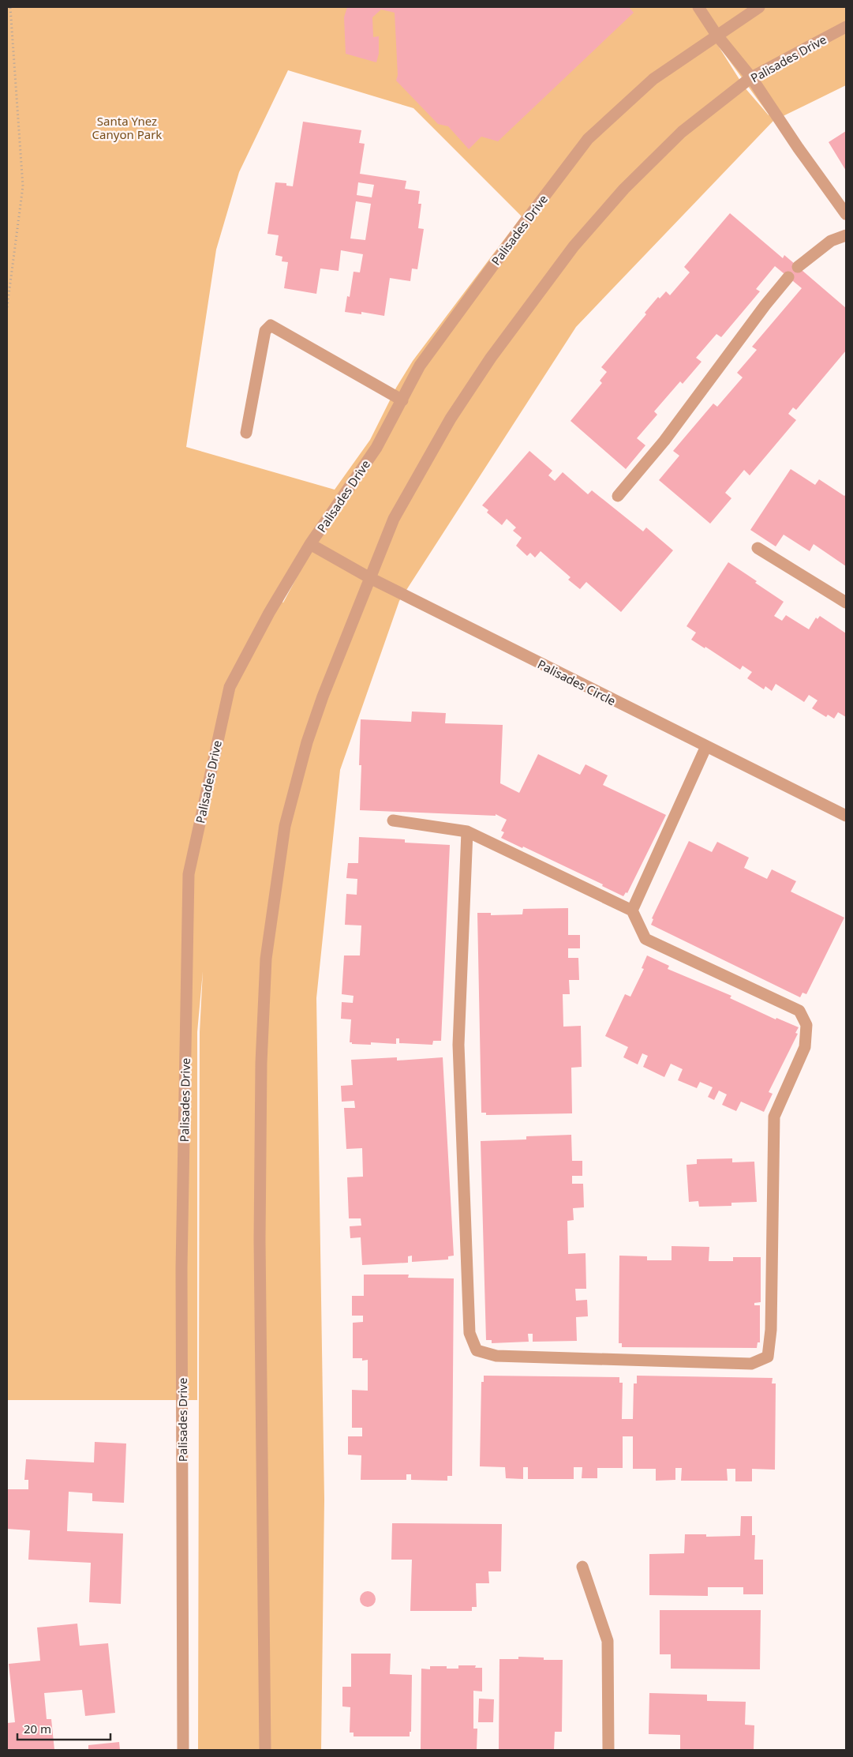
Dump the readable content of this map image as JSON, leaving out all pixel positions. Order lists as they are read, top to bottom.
{
  "streets": {
    "street": ["Palisades Drive", "Palisades Circle"]
  },
  "crossings": [
    ["Palisades Drive", "Palisades Circle"]
  ],
  "parks": ["Santa Ynez Canyon Park"],
  "scale_bar": "20 m"
}
